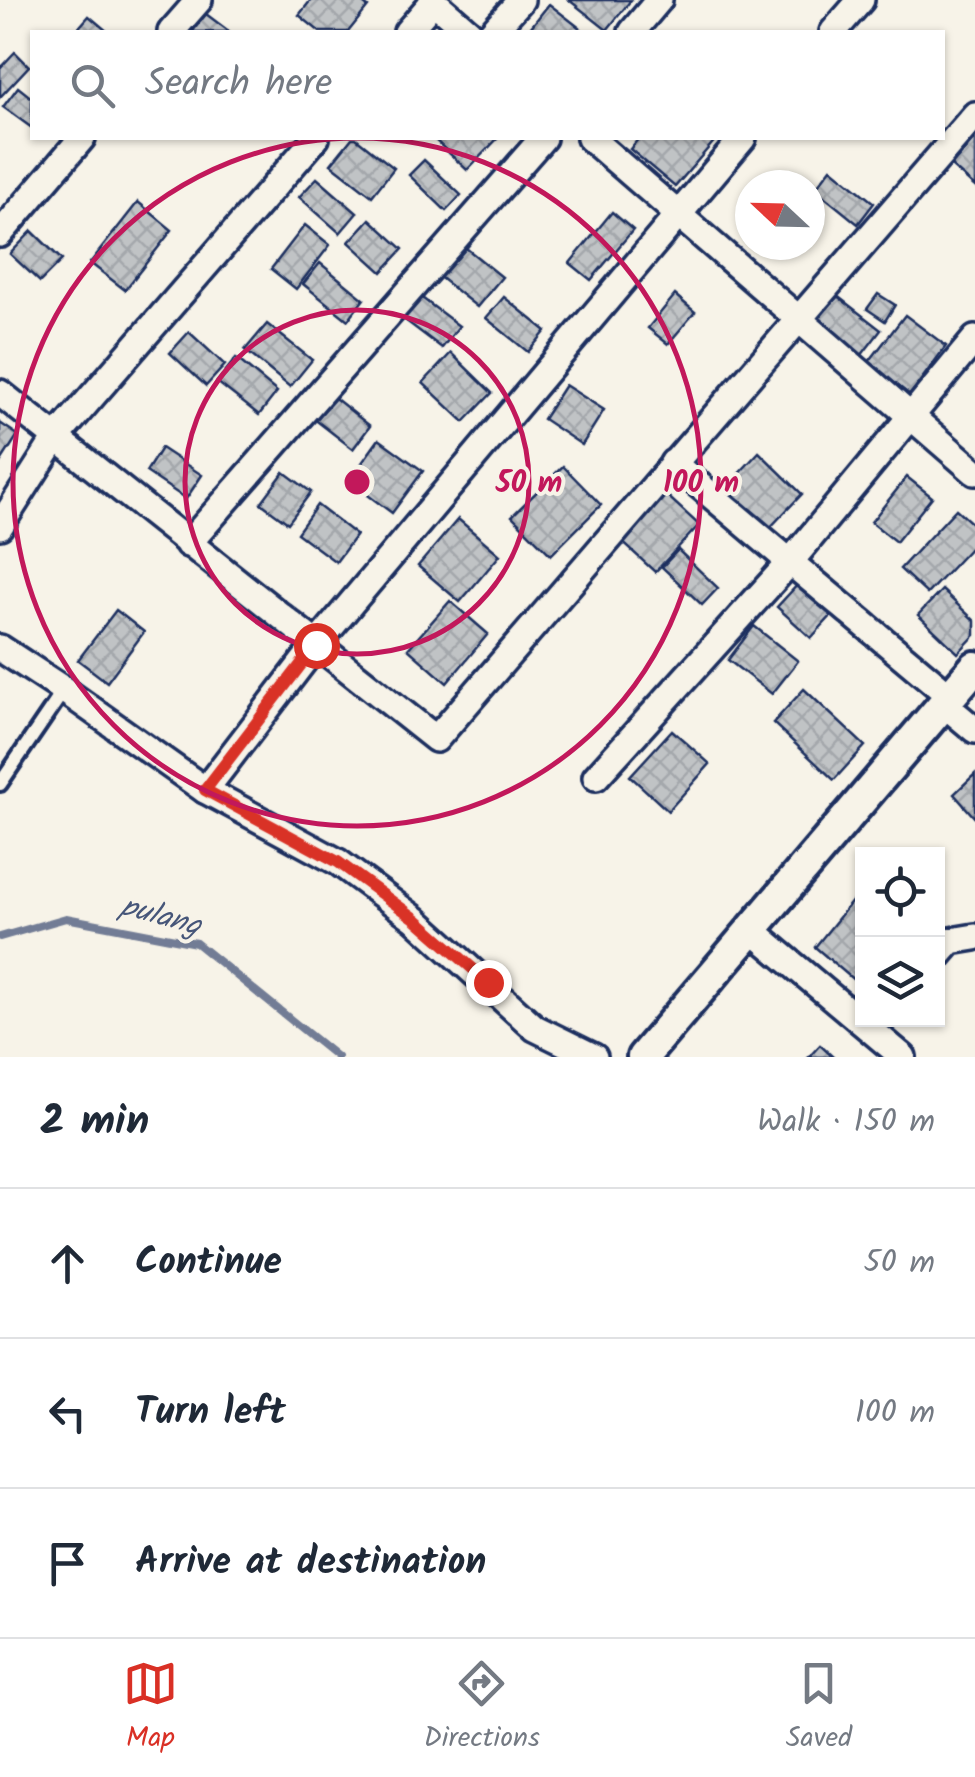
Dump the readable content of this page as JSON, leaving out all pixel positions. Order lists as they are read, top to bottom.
{
  "water": ["pulang"],
  "north": "left",
  "page": {
    "search": "Search here",
    "heading": ["2 min", "Walk · 150 m"],
    "list": [
      ["Continue", "50 m"],
      ["Turn left", "100 m"],
      "Arrive at destination"
    ],
    "nav": ["Map", "Directions", "Saved"]
  },
  "rings": ["50 m", "100 m"]
}
